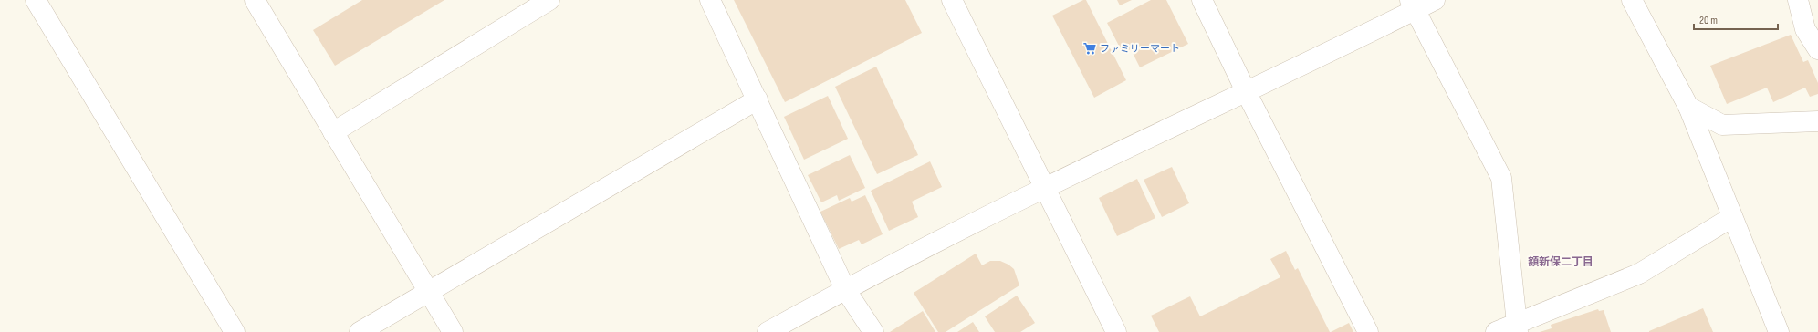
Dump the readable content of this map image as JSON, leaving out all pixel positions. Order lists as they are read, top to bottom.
{
  "districts": ["額新保二丁目"],
  "places": {
    "supermarket": ["ファミリーマート"]
  },
  "scale_bar": "20 m"
}
